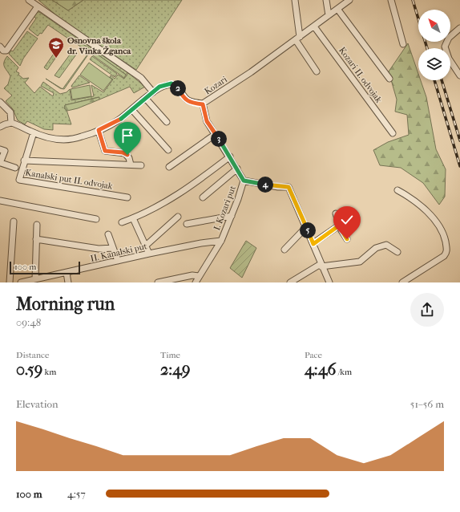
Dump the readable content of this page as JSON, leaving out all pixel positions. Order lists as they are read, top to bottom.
{
  "streets": {
    "street": [
      "Kozari II. odvojak",
      "Kozari",
      "Kanalski put II. odvojak",
      "I. Kozari put",
      "II. Kanalski put"
    ]
  },
  "crossings": [
    ["Kozari II. odvojak", "Kozari"],
    ["Kozari", "I. Kozari put"],
    ["I. Kozari put", "II. Kanalski put"]
  ],
  "places": {
    "school or university": ["Osnovna škola dr. Vinka Žganca"]
  },
  "scale_bar": "100 m",
  "north": "top left",
  "page": {
    "pins": [
      "2",
      "3",
      "4",
      "5"
    ],
    "scale": "100 m",
    "heading": ["Morning run", "09:48"],
    "stats": [
      ["Distance", "0.59 km"],
      ["Time", "2:49"],
      ["Pace", "4:46 /km"]
    ],
    "chart": ["Elevation", "51–56 m"],
    "list": [
      {
        "name": "100 m",
        "note": "4:57"
      }
    ]
  }
}
